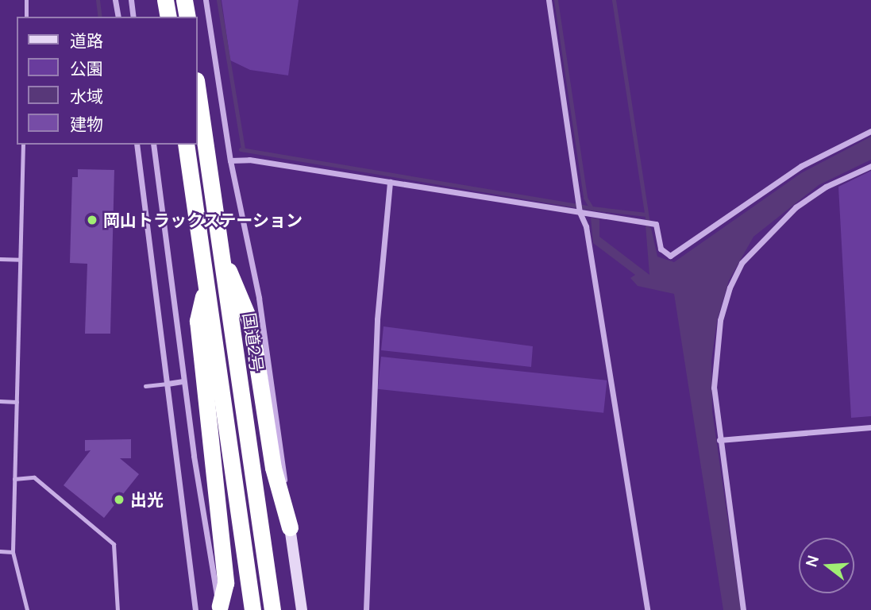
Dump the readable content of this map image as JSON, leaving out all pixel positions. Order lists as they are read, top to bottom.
{
  "streets": {
    "highway": ["国道2号"]
  },
  "places": ["岡山トラックステーション", "出光"],
  "legend": [
    "道路",
    "公園",
    "水域",
    "建物"
  ],
  "north": "left"
}
